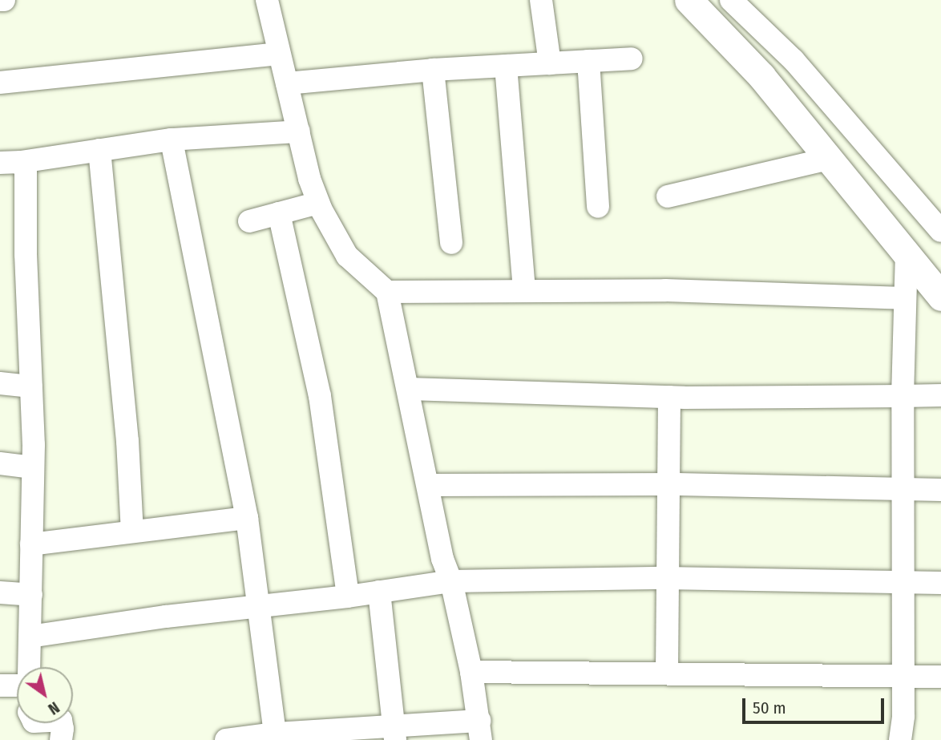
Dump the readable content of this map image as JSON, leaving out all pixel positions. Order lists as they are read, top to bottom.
{
  "scale_bar": "50 m",
  "north": "bottom right"
}
